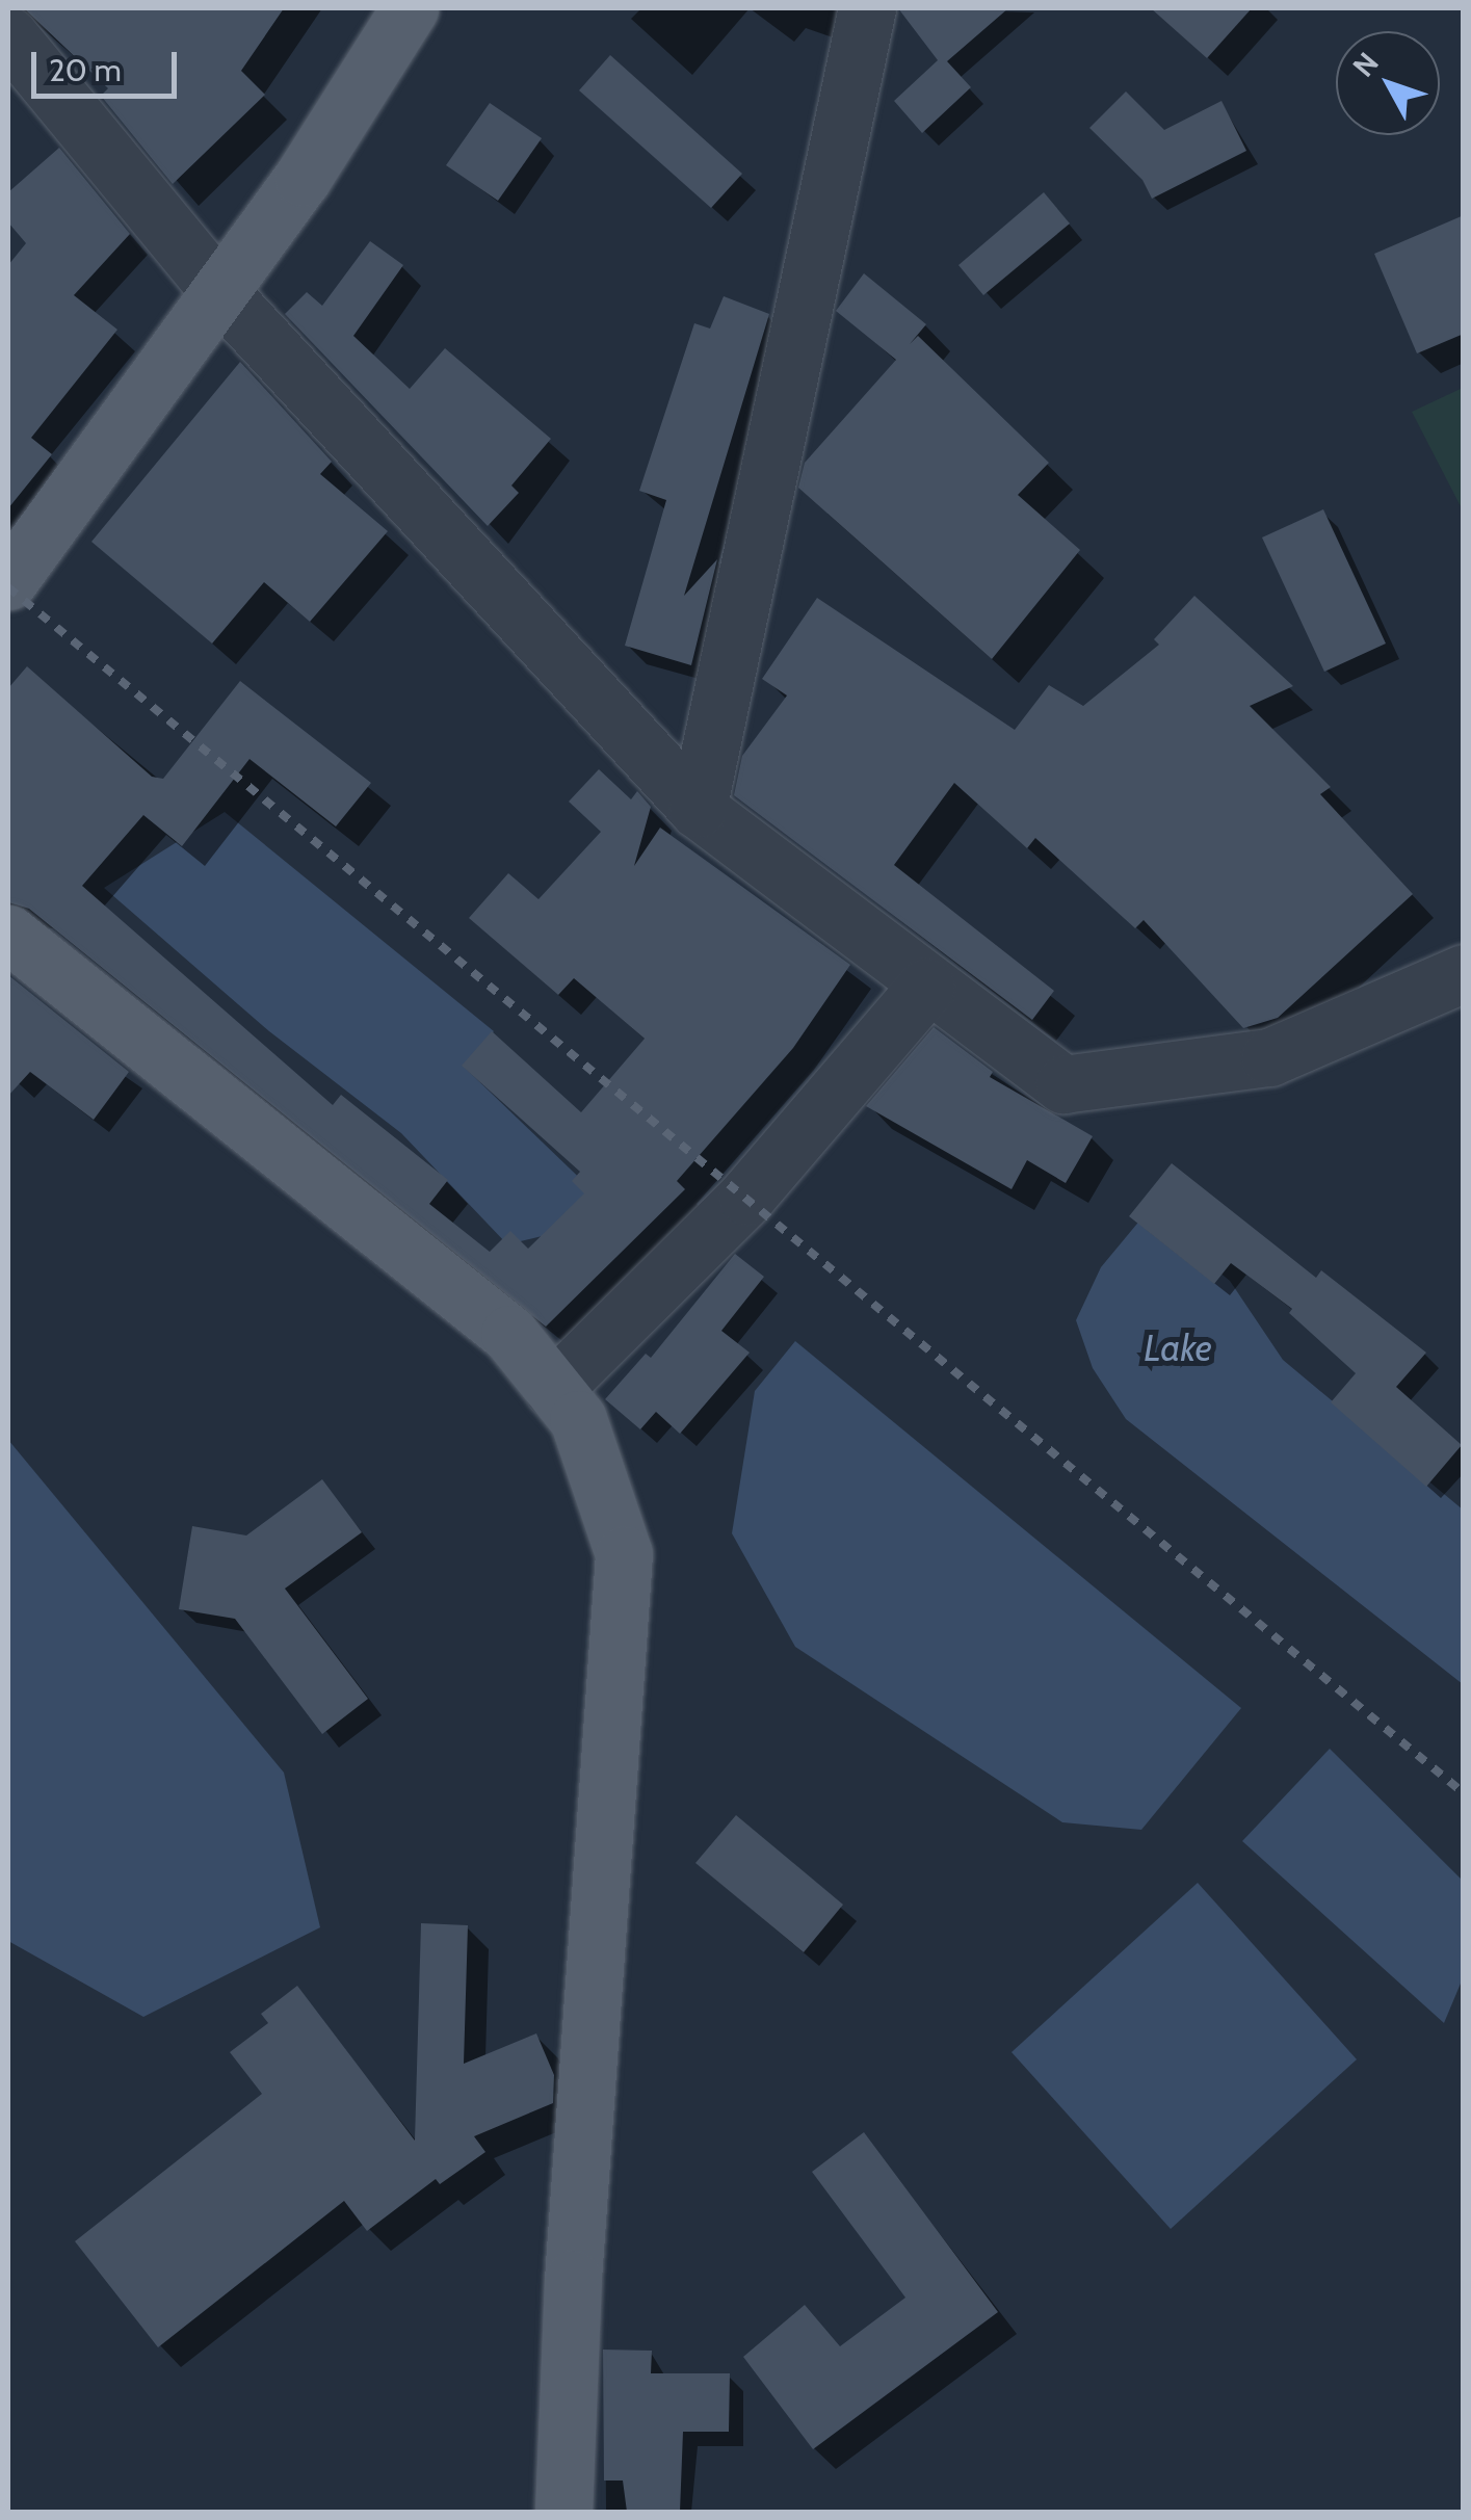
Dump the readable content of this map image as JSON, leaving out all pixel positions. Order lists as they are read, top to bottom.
{
  "water": ["Lake"],
  "scale_bar": "20 m",
  "north": "top left"
}
